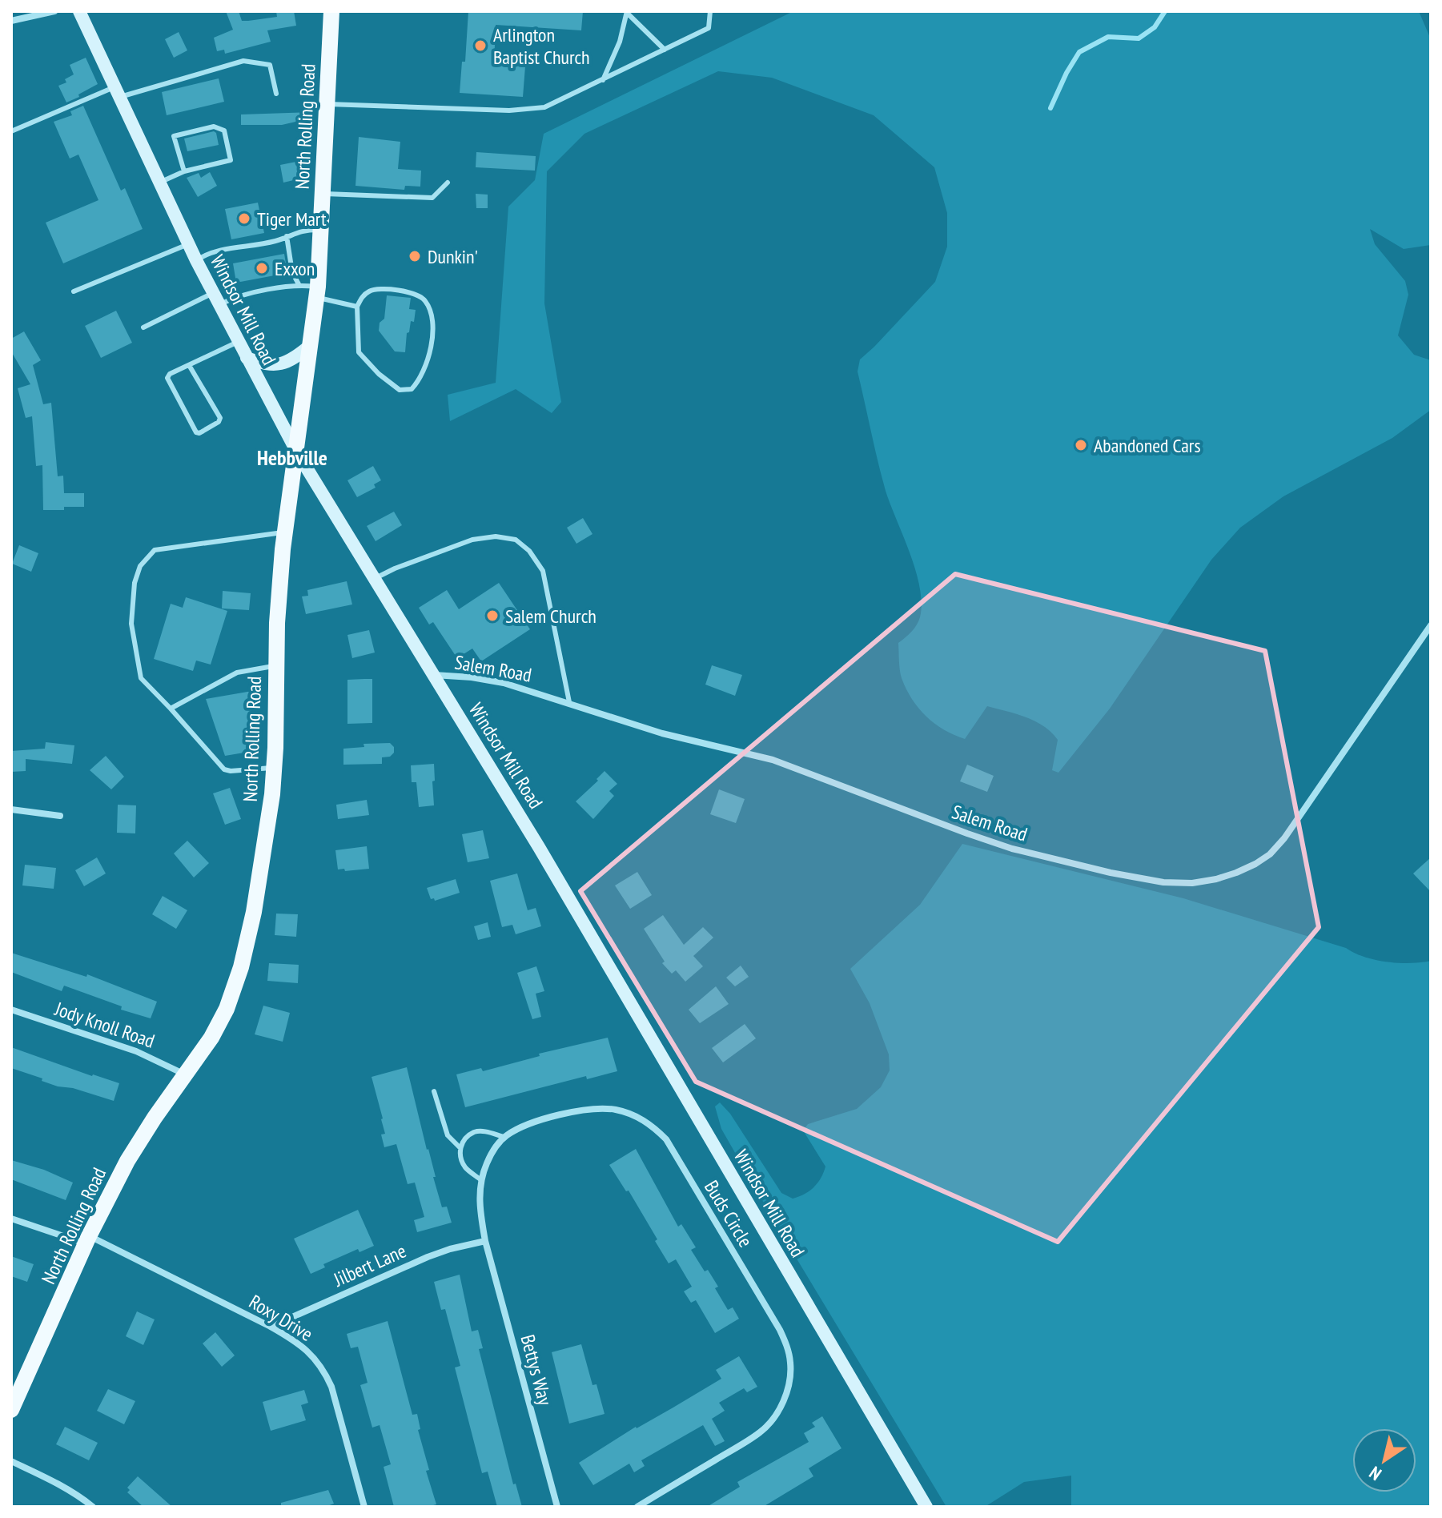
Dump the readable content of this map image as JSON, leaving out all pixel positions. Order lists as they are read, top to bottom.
{
  "streets": {
    "main road": ["North Rolling Road", "Windsor Mill Road"],
    "street": [
      "Salem Road",
      "Jody Knoll Road",
      "Buds Circle",
      "Jilbert Lane",
      "Roxy Drive",
      "Bettys Way"
    ]
  },
  "crossings": [
    ["North Rolling Road", "Windsor Mill Road"],
    ["North Rolling Road", "Jody Knoll Road"],
    ["North Rolling Road", "Roxy Drive"],
    ["Windsor Mill Road", "Salem Road"],
    ["Jilbert Lane", "Roxy Drive"],
    ["Jilbert Lane", "Bettys Way"]
  ],
  "districts": ["Hebbville"],
  "places": [
    "Arlington Baptist Church",
    "Tiger Mart",
    "Dunkin'",
    "Exxon",
    "Abandoned Cars",
    "Salem Church"
  ],
  "north": "bottom left"
}
